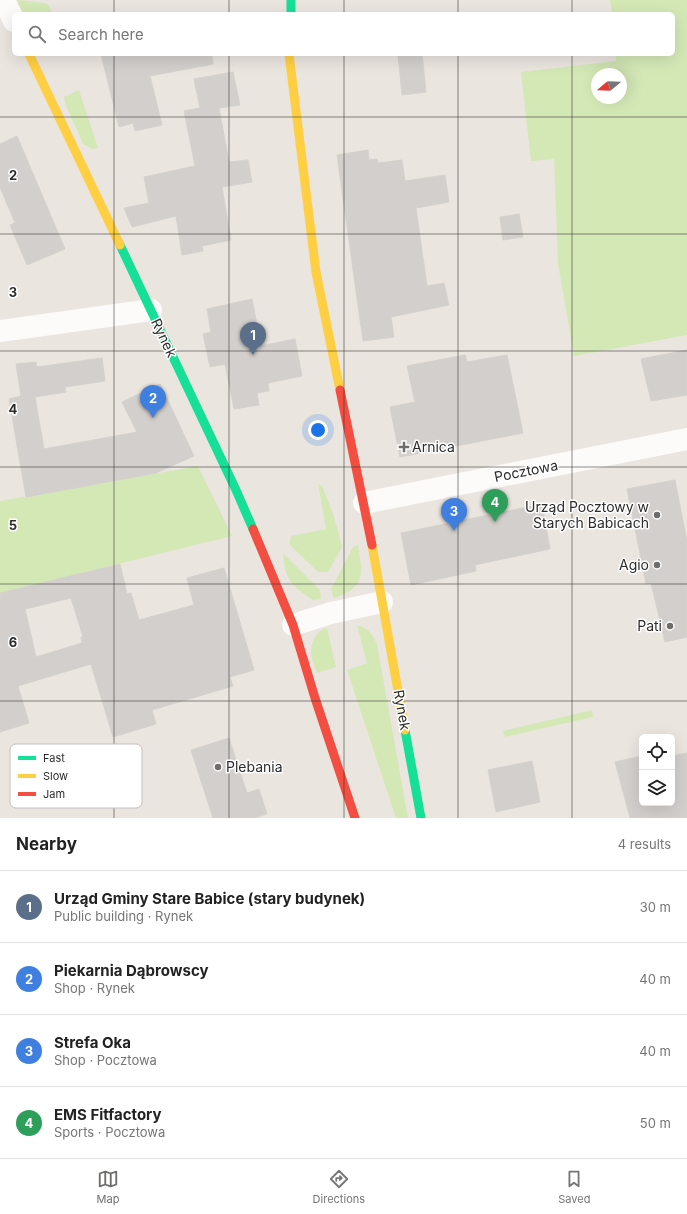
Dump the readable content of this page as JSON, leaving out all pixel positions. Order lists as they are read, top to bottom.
{
  "streets": {
    "street": ["Rynek", "Pocztowa"]
  },
  "crossings": [
    ["Rynek", "Pocztowa"]
  ],
  "places": {
    "health": ["Arnica"],
    "other": [
      "Urząd Pocztowy w Starych Babicach",
      "Agio",
      "Pati",
      "Plebania"
    ]
  },
  "legend": ["Fast", "Slow", "Jam"],
  "north": "left",
  "page": {
    "search": "Search here",
    "pins": [
      "1",
      "2",
      "4",
      "3"
    ],
    "heading": ["Nearby", "4 results"],
    "list": [
      {
        "mark": "1",
        "name": "Urząd Gminy Stare Babice (stary budynek)",
        "note": "Public building · Rynek",
        "value": "30 m"
      },
      {
        "mark": "2",
        "name": "Piekarnia Dąbrowscy",
        "note": "Shop · Rynek",
        "value": "40 m"
      },
      {
        "mark": "3",
        "name": "Strefa Oka",
        "note": "Shop · Pocztowa",
        "value": "40 m"
      },
      {
        "mark": "4",
        "name": "EMS Fitfactory",
        "note": "Sports · Pocztowa",
        "value": "50 m"
      }
    ],
    "nav": ["Map", "Directions", "Saved"]
  },
  "grid": {
    "rows": [
      "2",
      "3",
      "4",
      "5",
      "6"
    ]
  }
}
